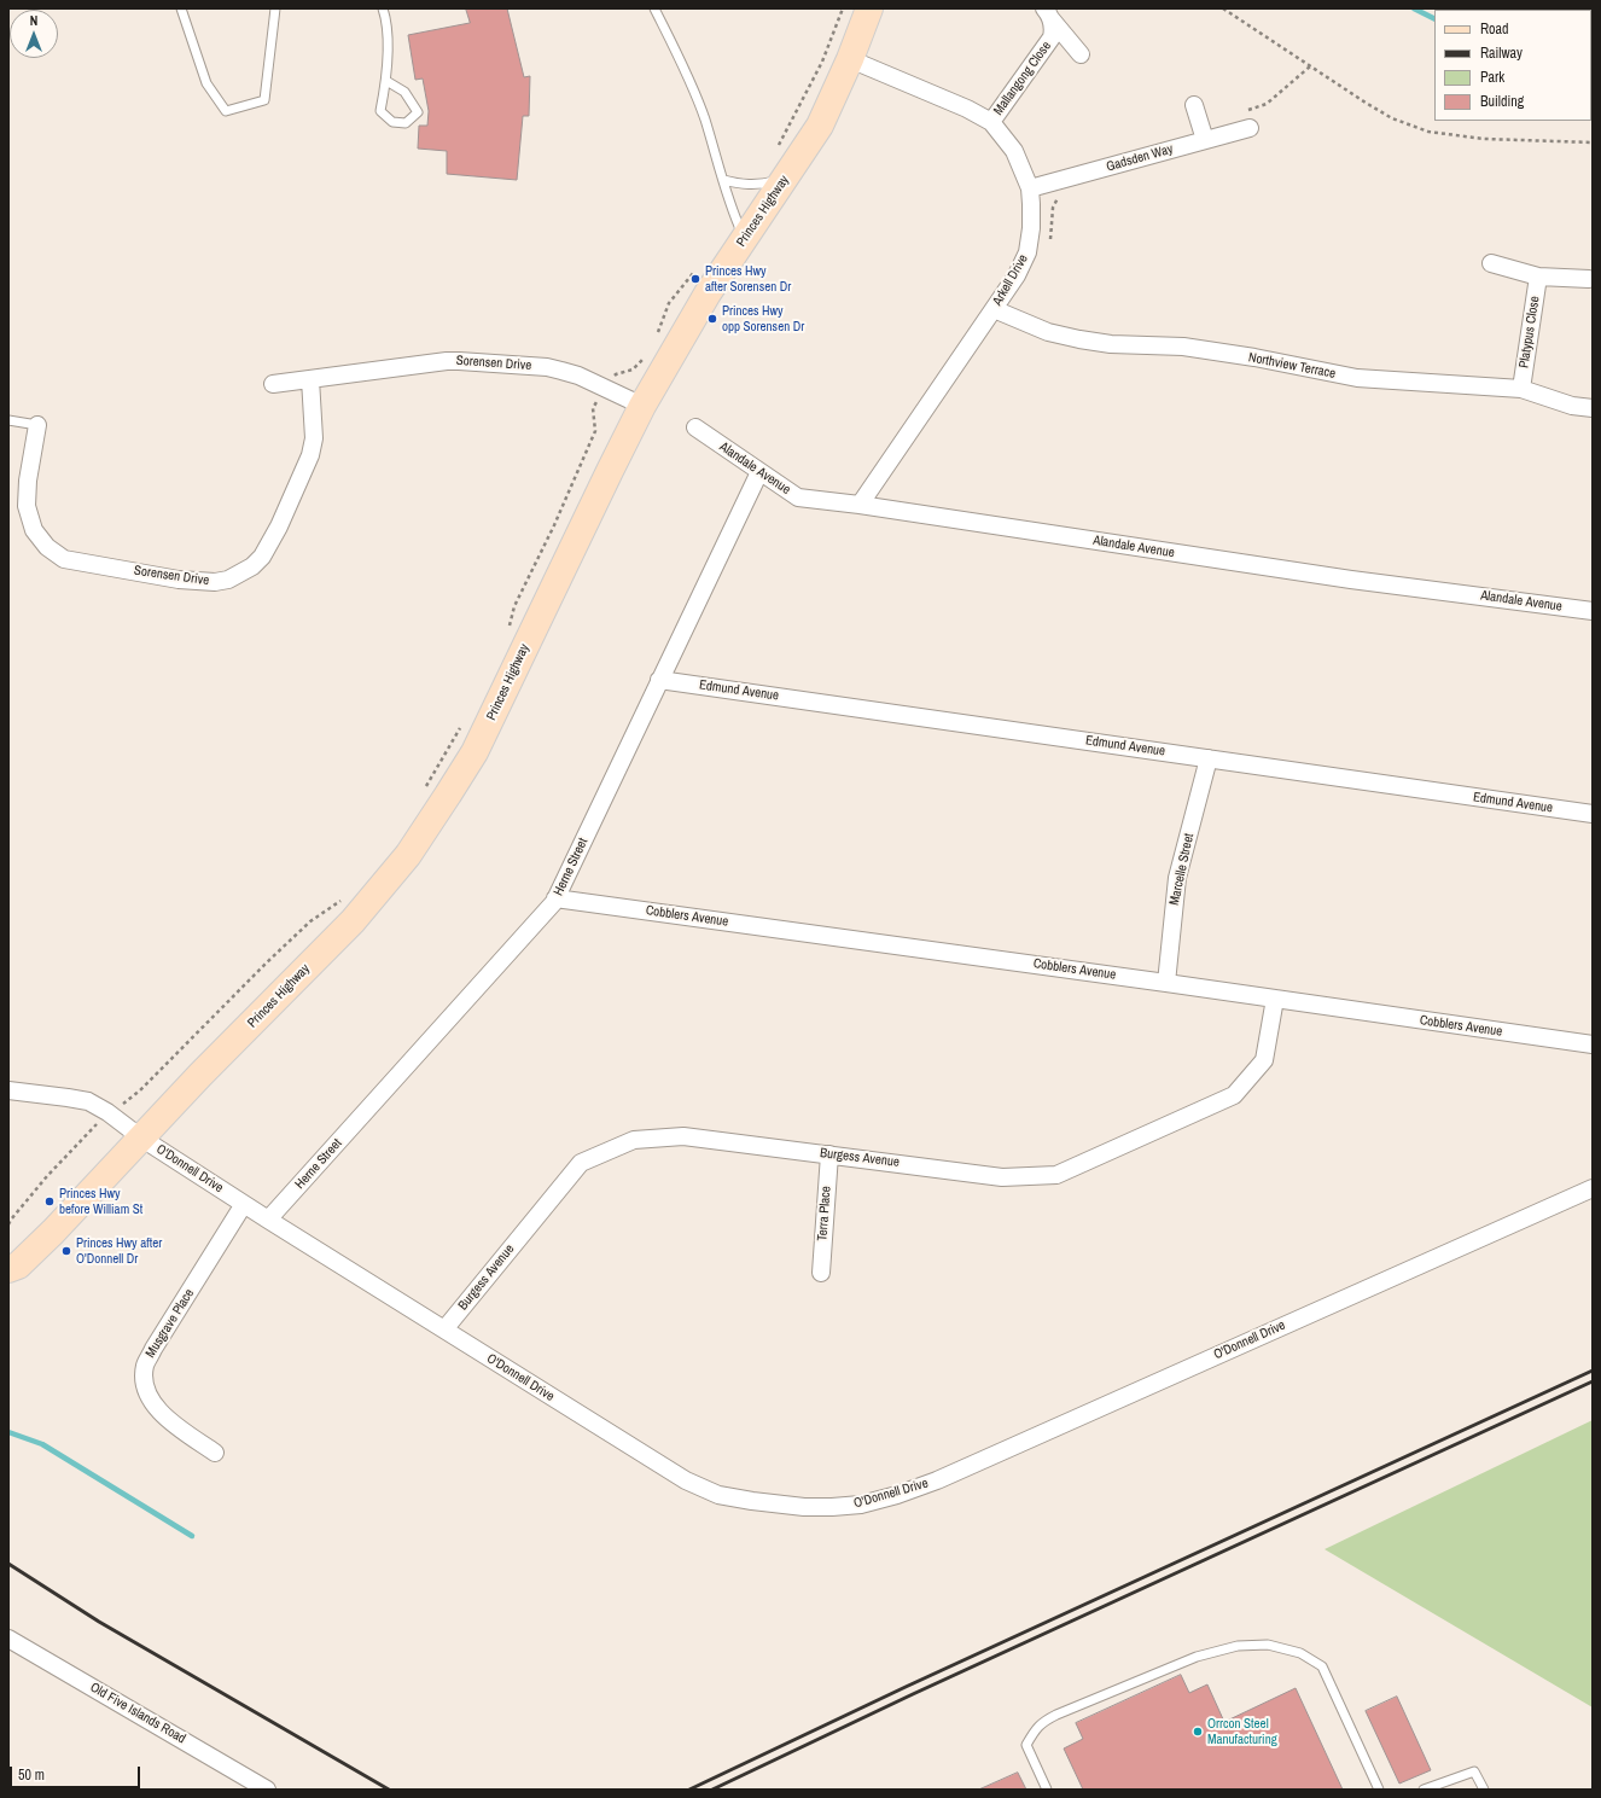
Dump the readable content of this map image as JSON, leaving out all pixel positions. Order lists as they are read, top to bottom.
{
  "streets": {
    "main road": ["Princes Highway"],
    "street": [
      "Mallangong Close",
      "Gadsden Way",
      "Arkell Drive",
      "Platypus Close",
      "Sorensen Drive",
      "Northview Terrace",
      "Alandale Avenue",
      "Edmund Avenue",
      "Herne Street",
      "Marcelle Street",
      "Cobblers Avenue",
      "Burgess Avenue",
      "O'Donnell Drive",
      "Terra Place",
      "Musgrave Place",
      "Old Five Islands Road"
    ]
  },
  "crossings": [
    ["Mallangong Close", "Arkell Drive"],
    ["Gadsden Way", "Arkell Drive"],
    ["Princes Highway", "Arkell Drive"],
    ["Princes Highway", "Sorensen Drive"],
    ["Princes Highway", "O'Donnell Drive"],
    ["Arkell Drive", "Northview Terrace"],
    ["Arkell Drive", "Alandale Avenue"],
    ["Platypus Close", "Northview Terrace"],
    ["Alandale Avenue", "Herne Street"],
    ["Edmund Avenue", "Herne Street"],
    ["Edmund Avenue", "Marcelle Street"],
    ["Herne Street", "Cobblers Avenue"],
    ["Herne Street", "O'Donnell Drive"],
    ["Marcelle Street", "Cobblers Avenue"],
    ["Cobblers Avenue", "Burgess Avenue"],
    ["Burgess Avenue", "O'Donnell Drive"],
    ["Burgess Avenue", "Terra Place"],
    ["O'Donnell Drive", "Musgrave Place"]
  ],
  "places": [
    "Princes Hwy after Sorensen Dr",
    "Princes Hwy opp Sorensen Dr",
    "Princes Hwy before William St",
    "Princes Hwy after O'Donnell Dr",
    "Orrcon Steel Manufacturing"
  ],
  "legend": [
    "Road",
    "Railway",
    "Park",
    "Building"
  ],
  "scale_bar": "50 m",
  "north": "top"
}
